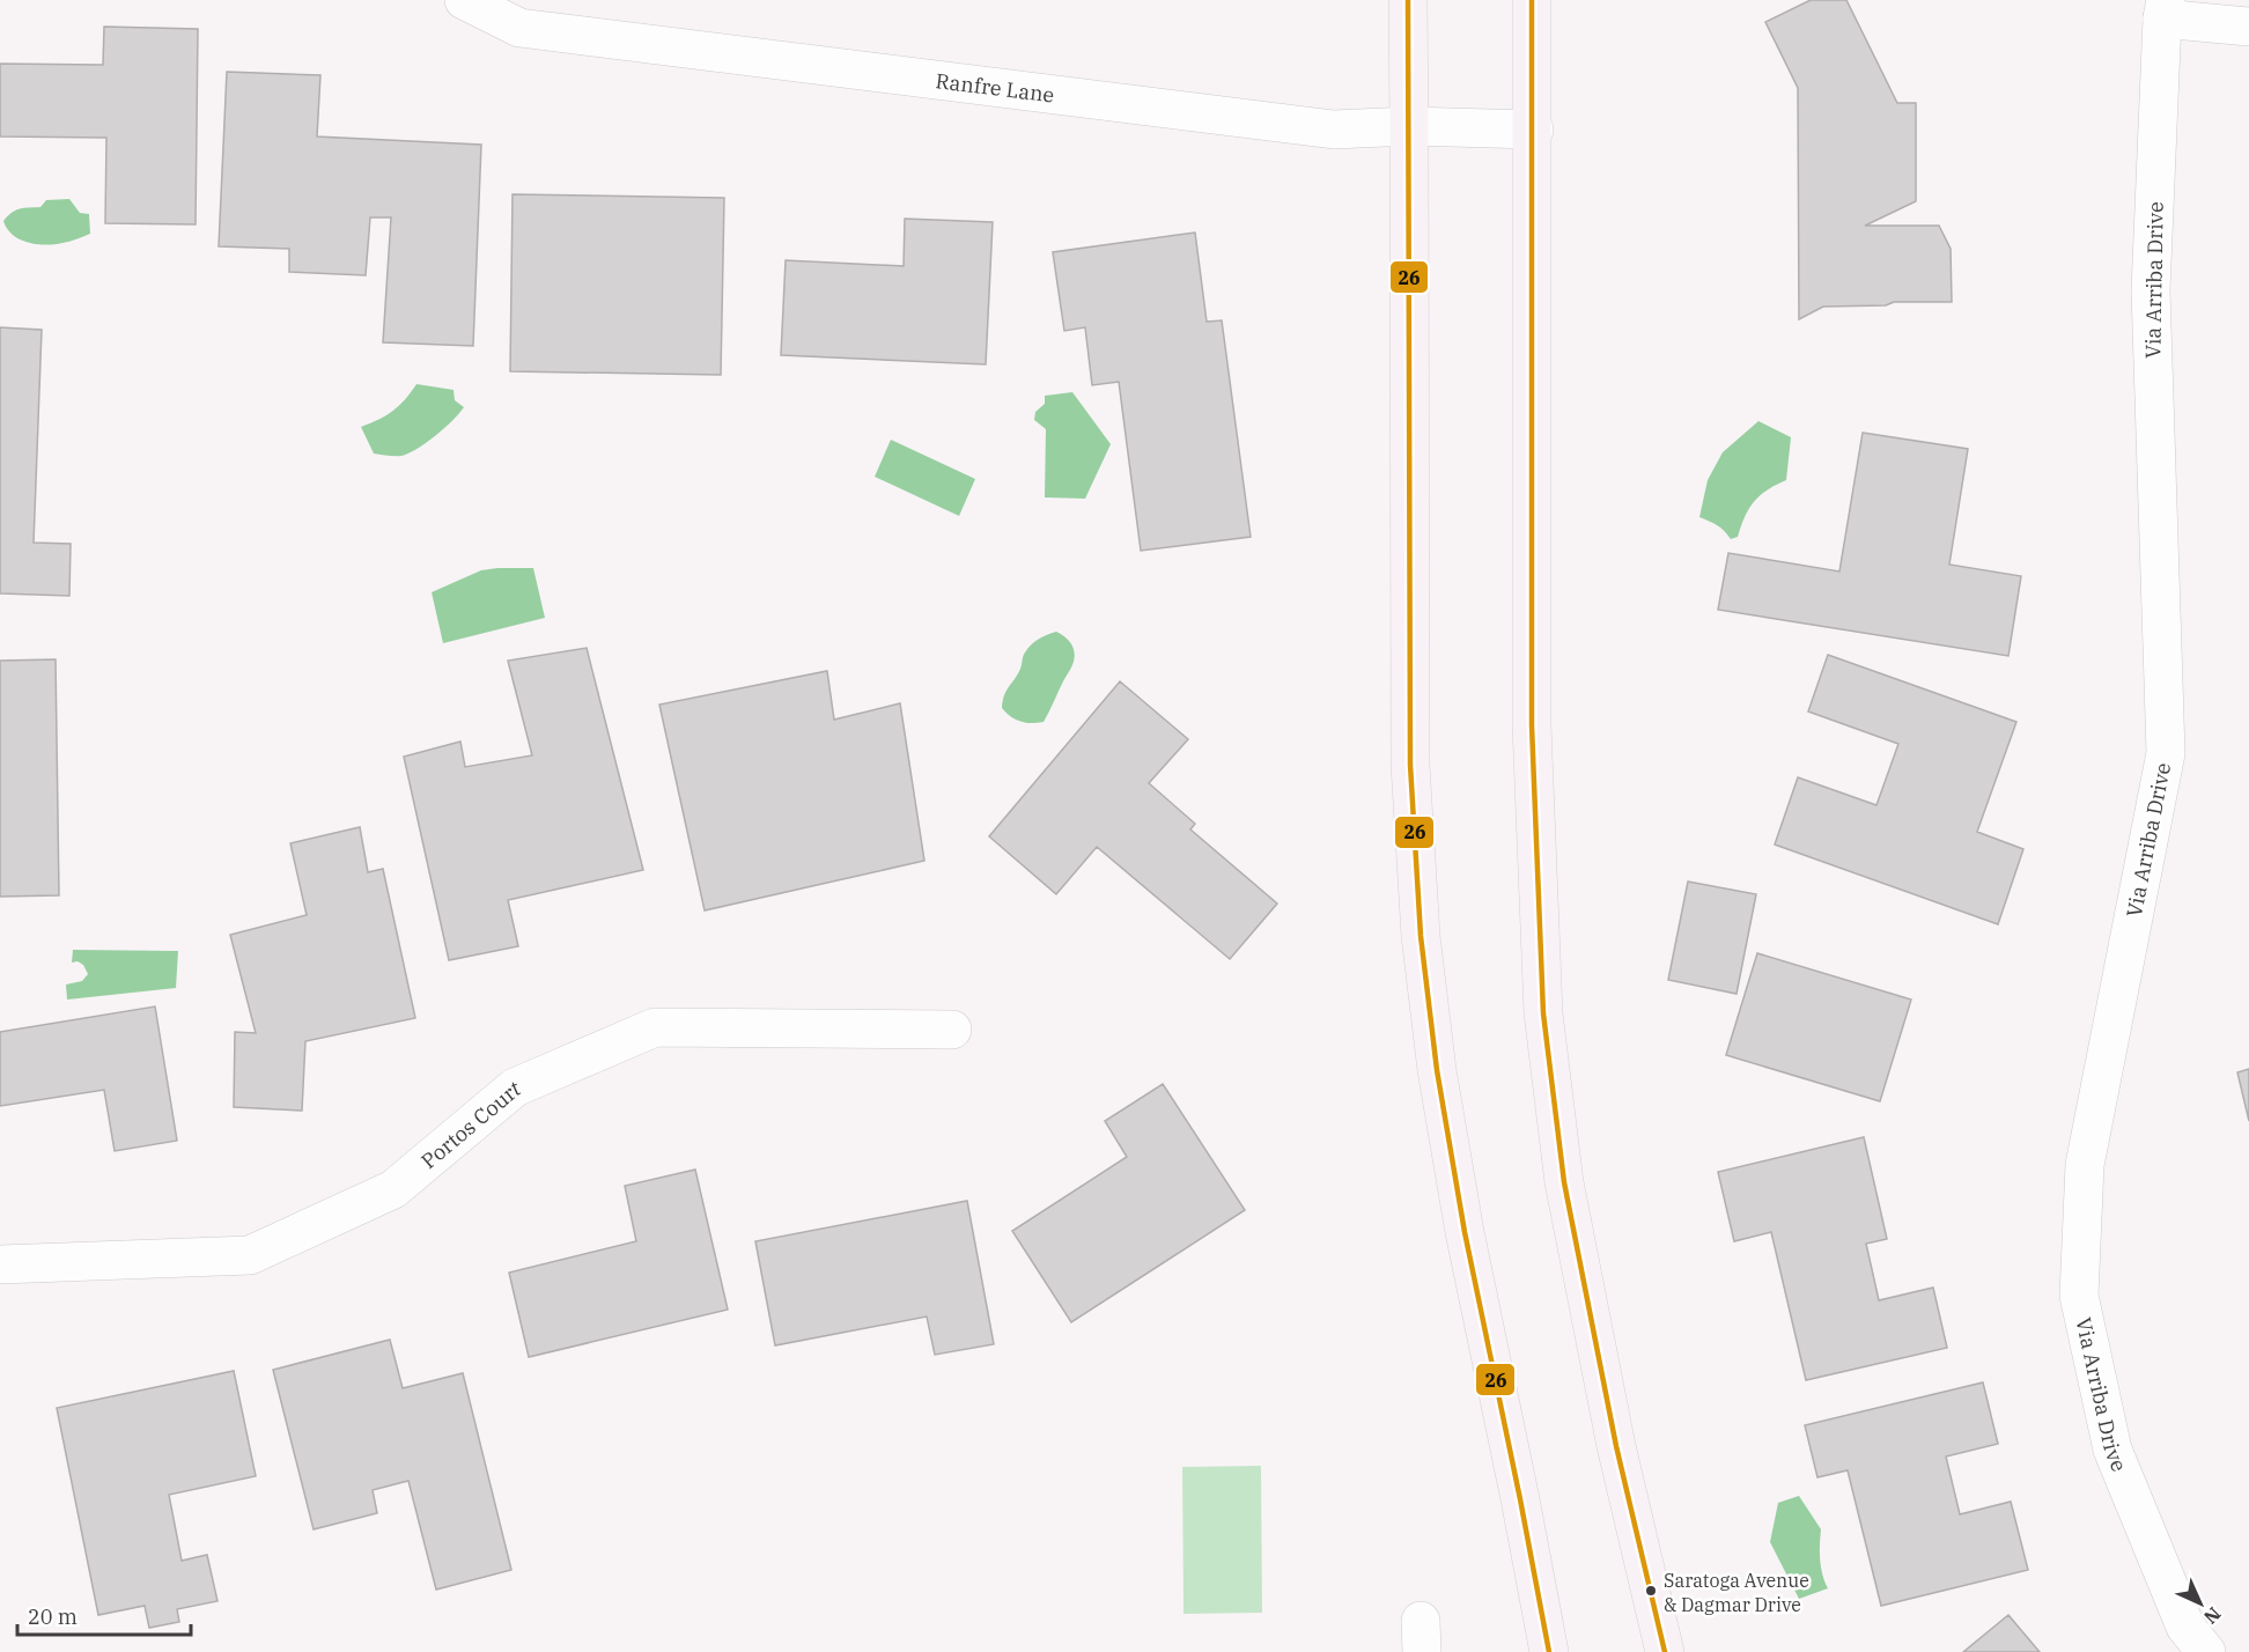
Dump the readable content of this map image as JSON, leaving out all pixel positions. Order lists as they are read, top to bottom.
{
  "streets": {
    "street": ["Ranfre Lane", "Via Arriba Drive", "Portos Court"]
  },
  "places": ["Saratoga Avenue & Dagmar Drive"],
  "lines": ["transit line 26"],
  "scale_bar": "20 m",
  "north": "bottom right"
}
